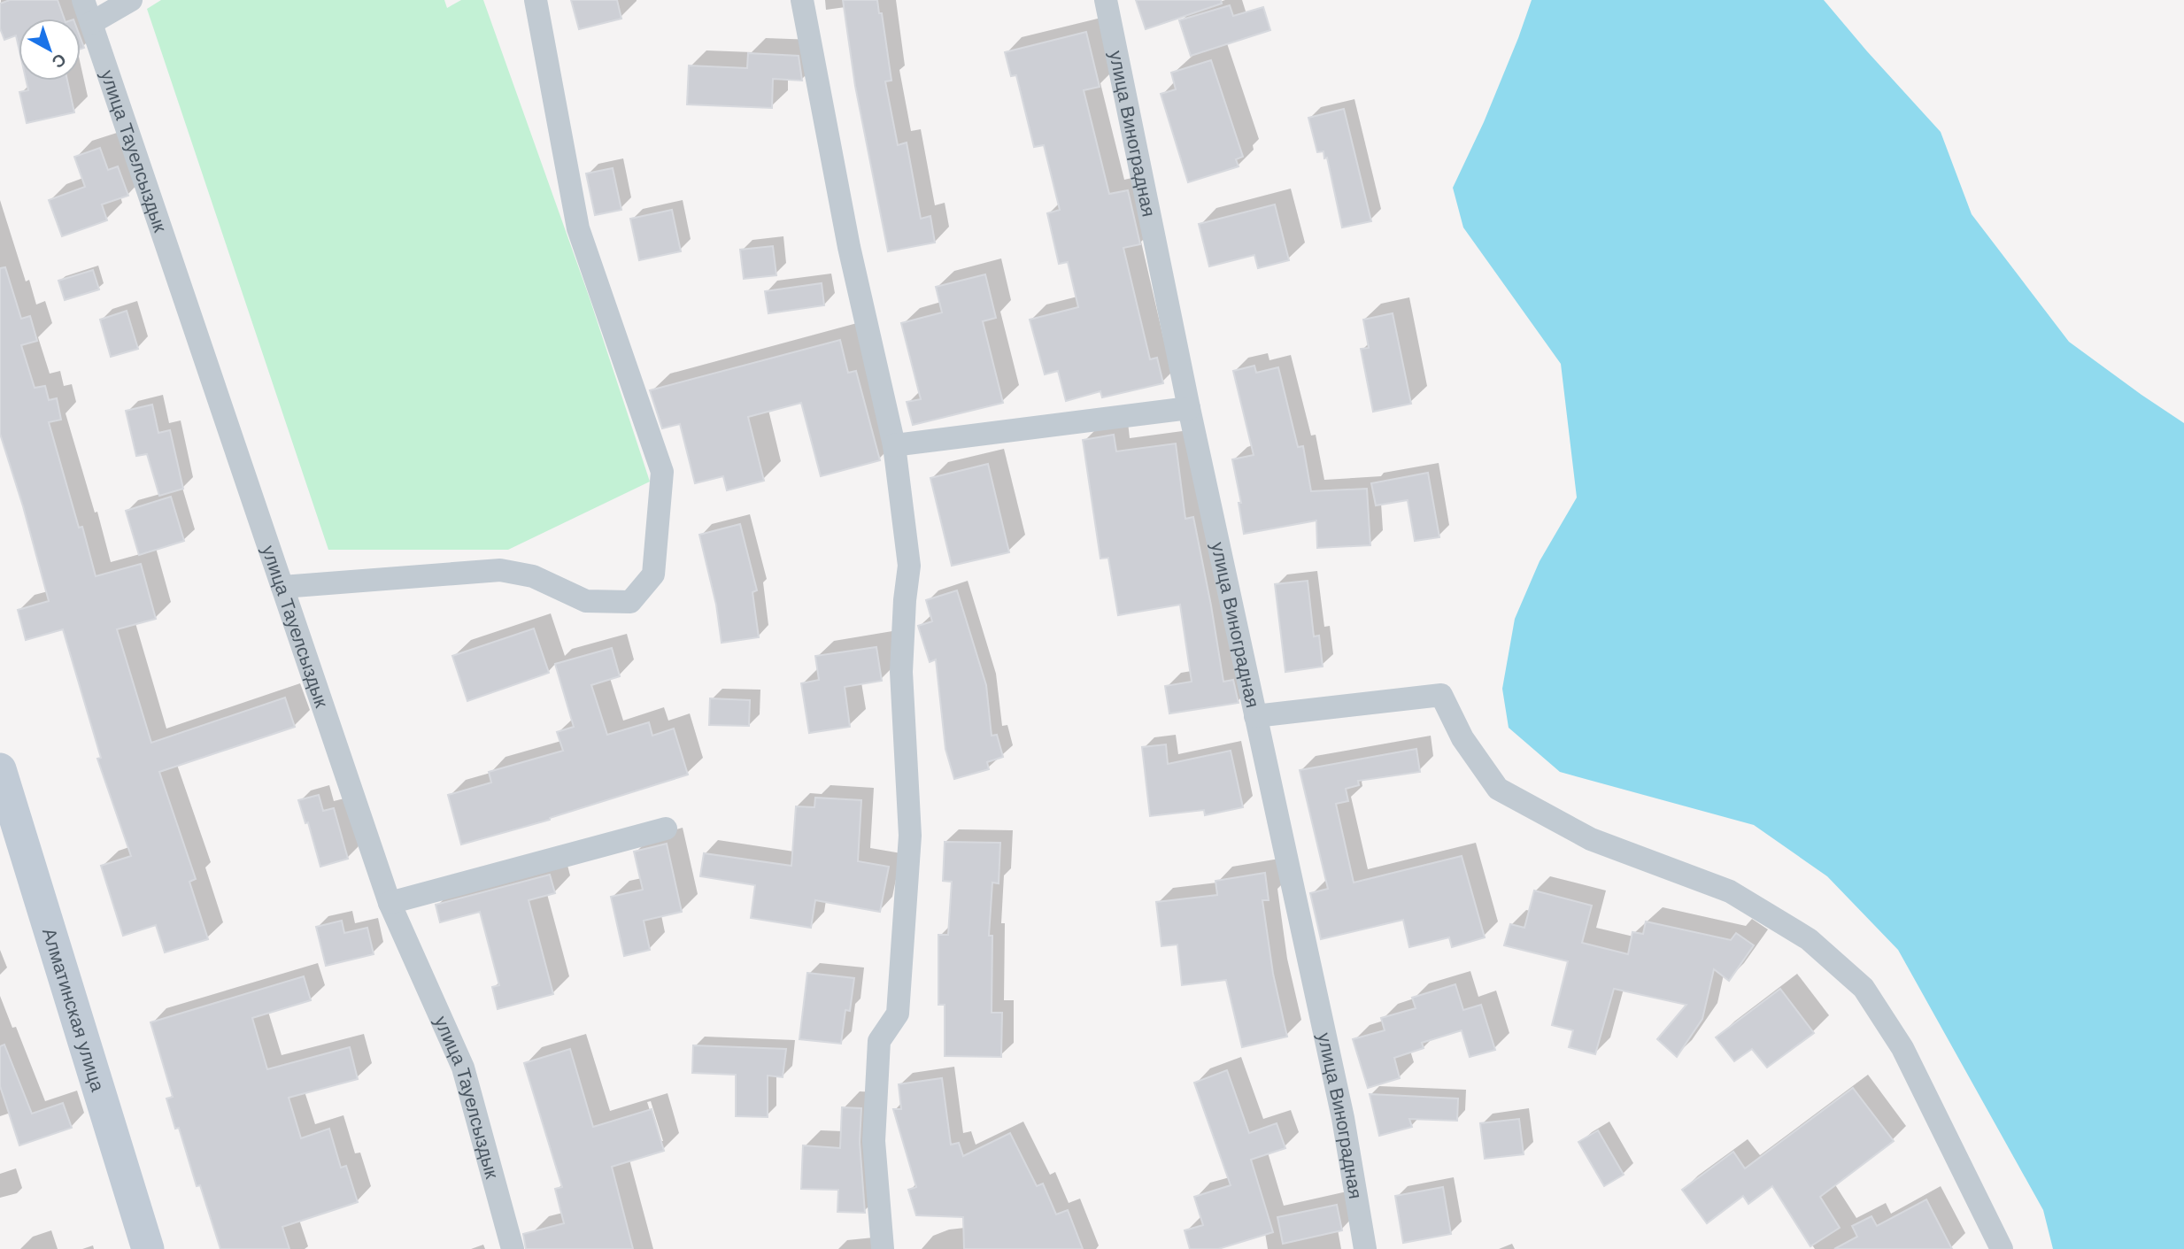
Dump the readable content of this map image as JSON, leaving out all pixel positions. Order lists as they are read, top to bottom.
{
  "streets": {
    "main road": ["Алматинская улица"],
    "street": ["улица Виноградная", "улица Тауелсыздык"]
  },
  "north": "bottom right"
}
